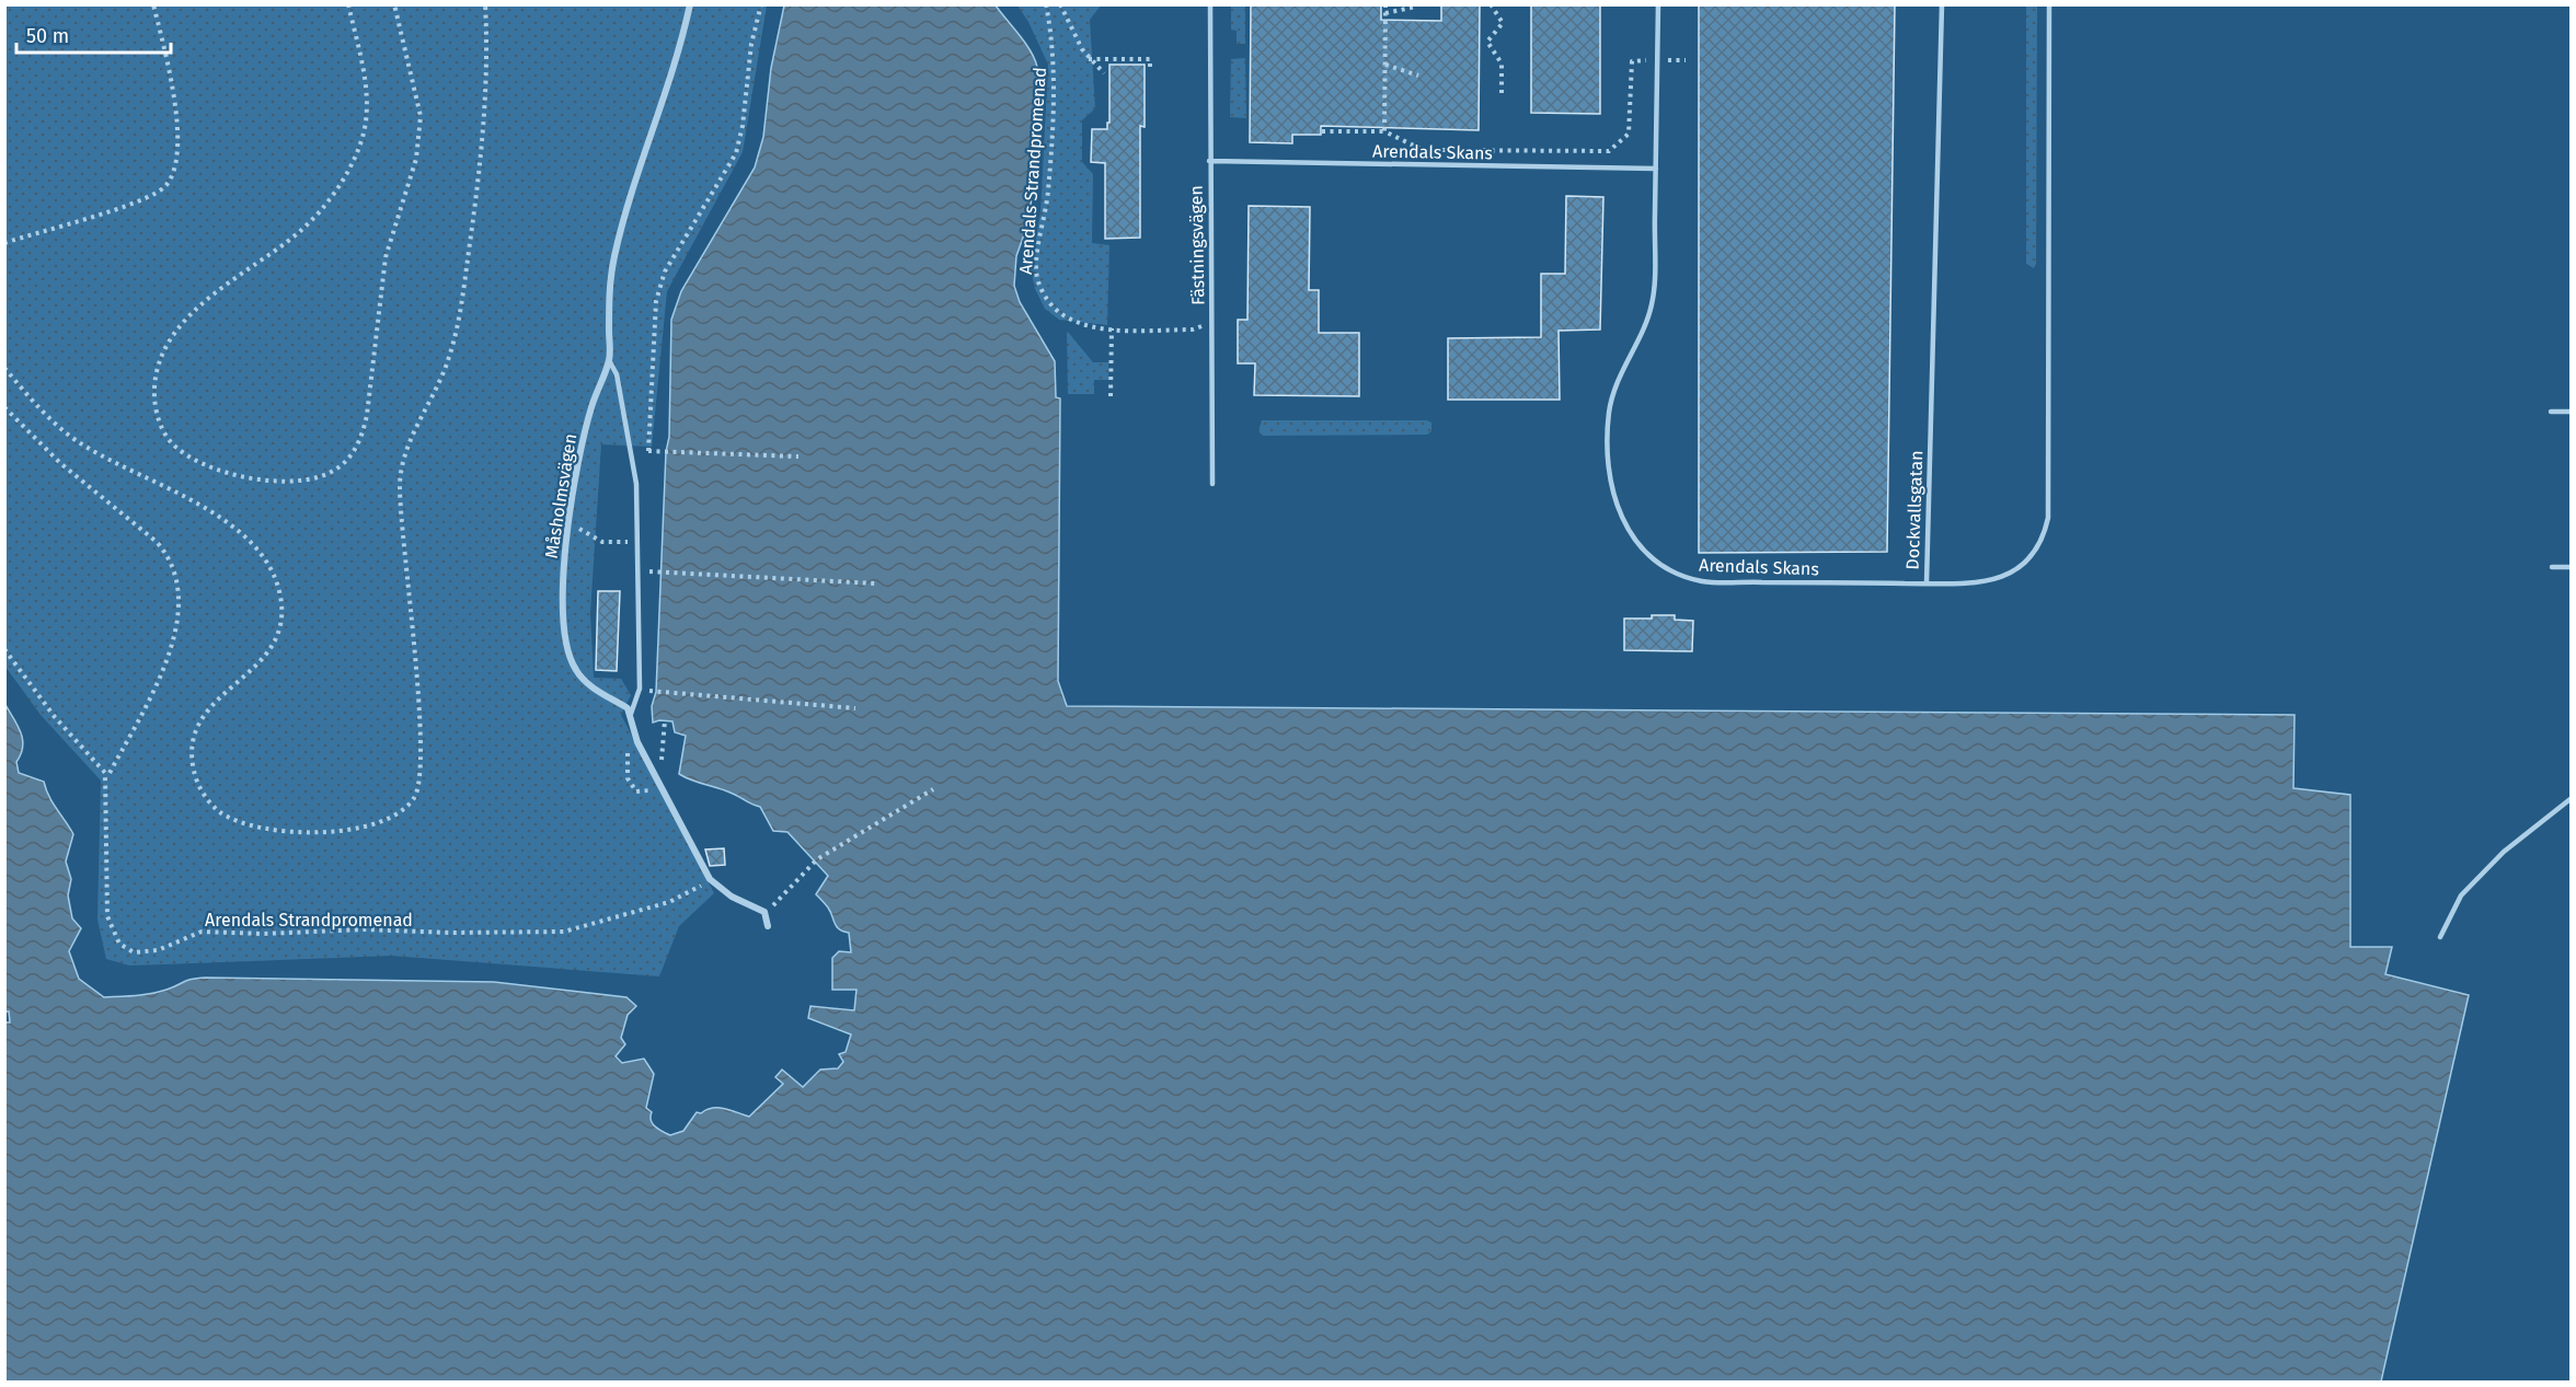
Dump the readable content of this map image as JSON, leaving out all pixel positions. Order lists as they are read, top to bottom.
{
  "streets": {
    "street": ["Måsholmsvägen"],
    "lane": ["Arendals Skans", "Fästningsvägen", "Dockvallsgatan"],
    "path": ["Arendals Strandpromenad"]
  },
  "crossings": [
    ["Arendals Skans", "Fästningsvägen"],
    ["Arendals Skans", "Dockvallsgatan"],
    ["Arendals Strandpromenad", "Fästningsvägen"]
  ],
  "scale_bar": "50 m"
}
